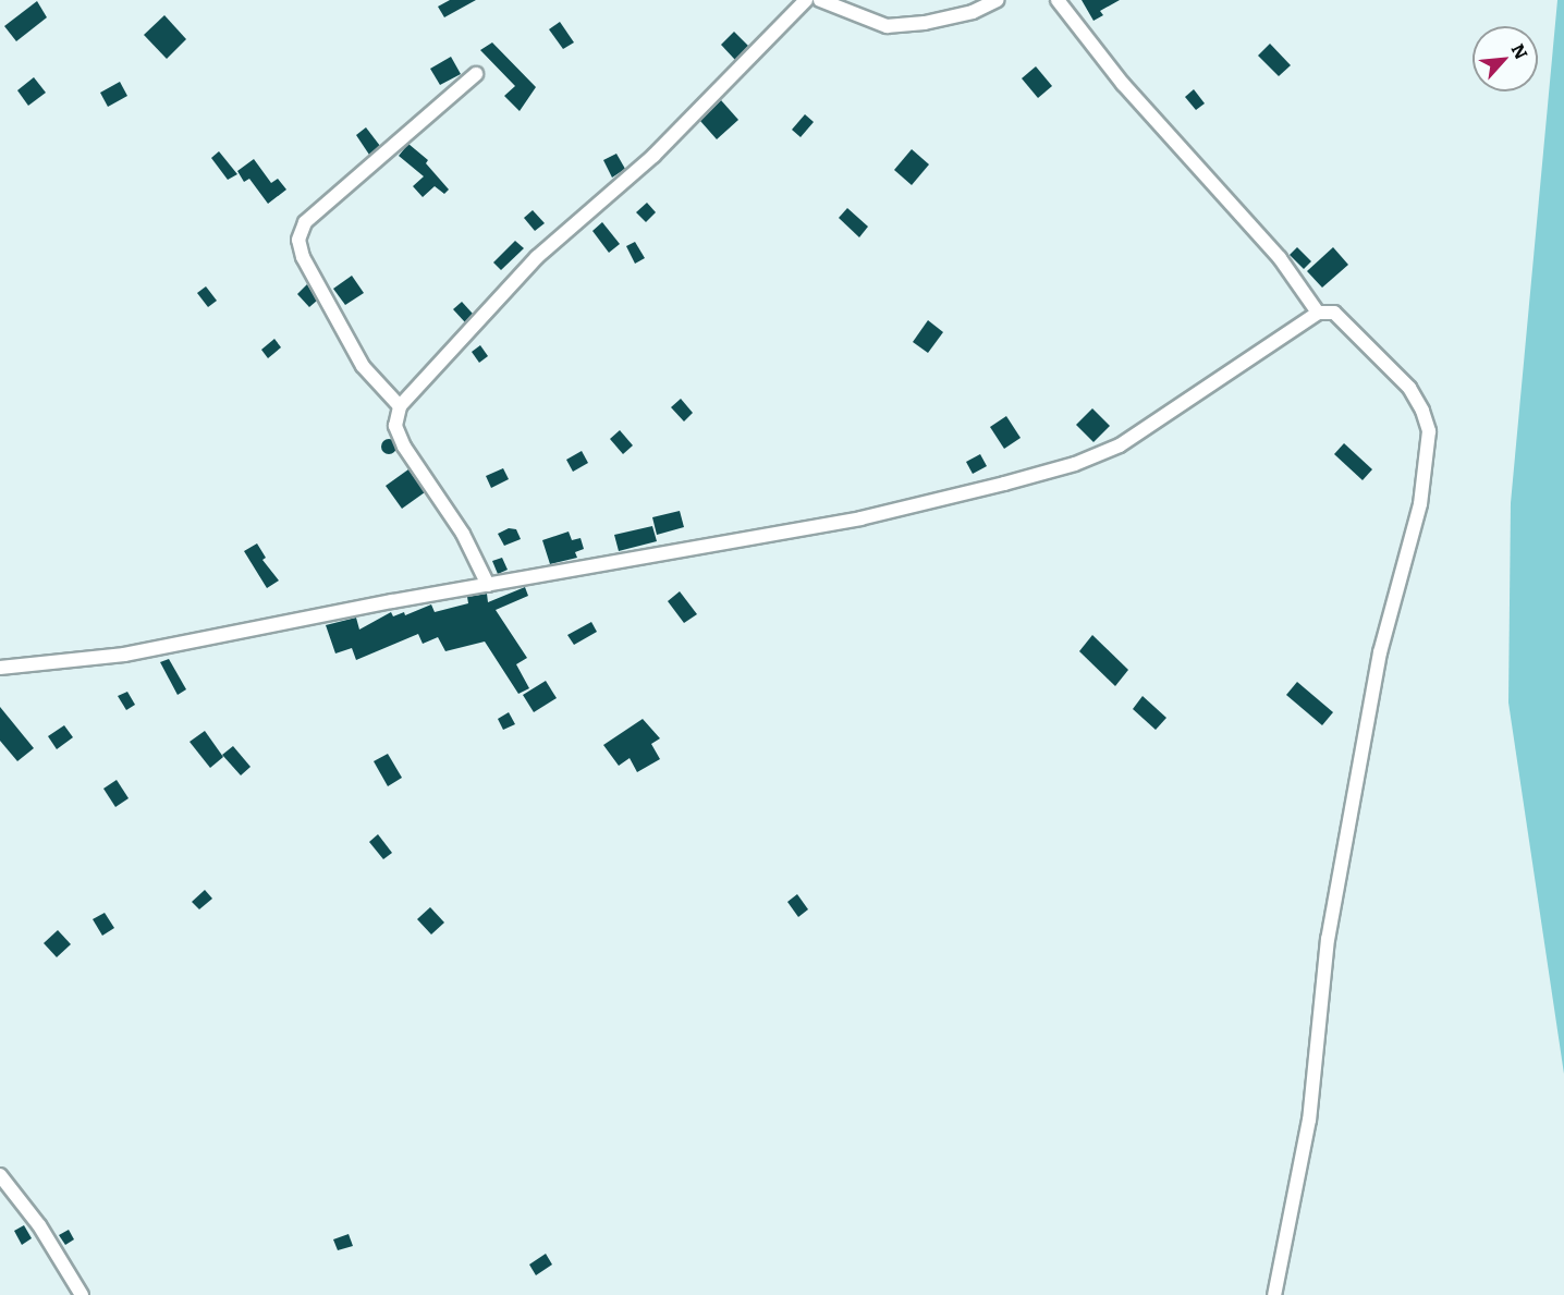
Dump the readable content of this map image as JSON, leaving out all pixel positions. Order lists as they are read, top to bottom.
{
  "north": "top right"
}
